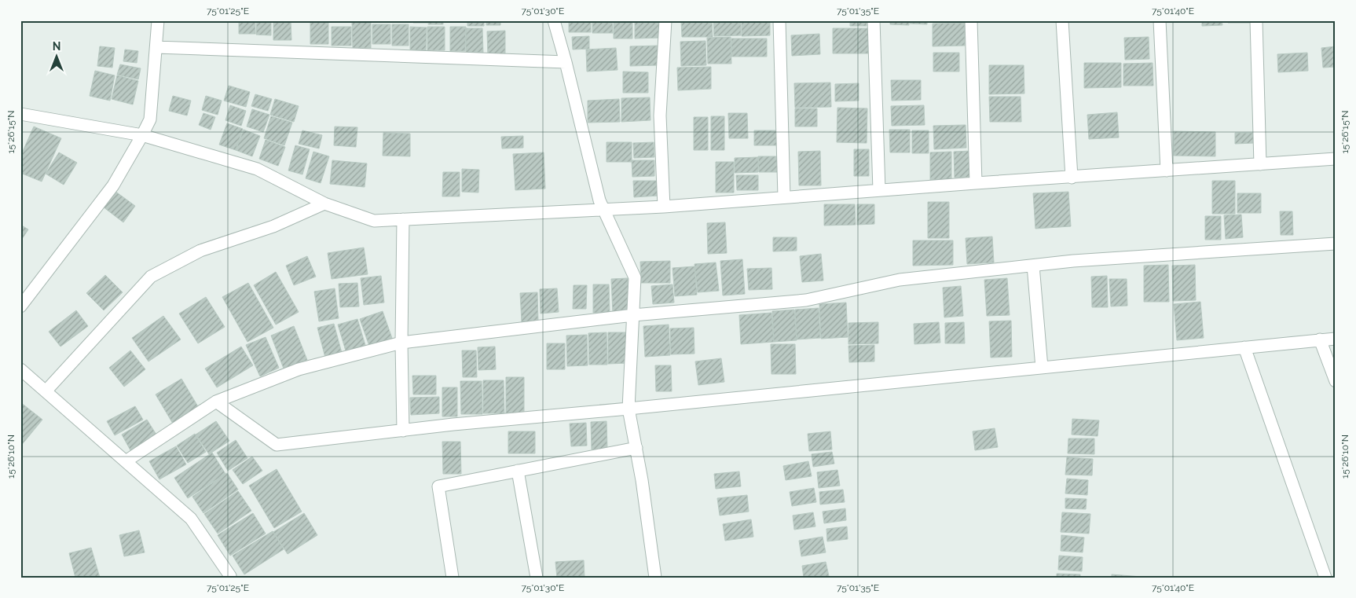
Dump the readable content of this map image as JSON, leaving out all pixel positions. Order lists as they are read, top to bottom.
{
  "north": "top",
  "coordinates": [
    "75°01'25\"E",
    "75°01'30\"E",
    "75°01'35\"E",
    "75°01'40\"E",
    "15°26'15\"N",
    "15°26'10\"N"
  ]
}
